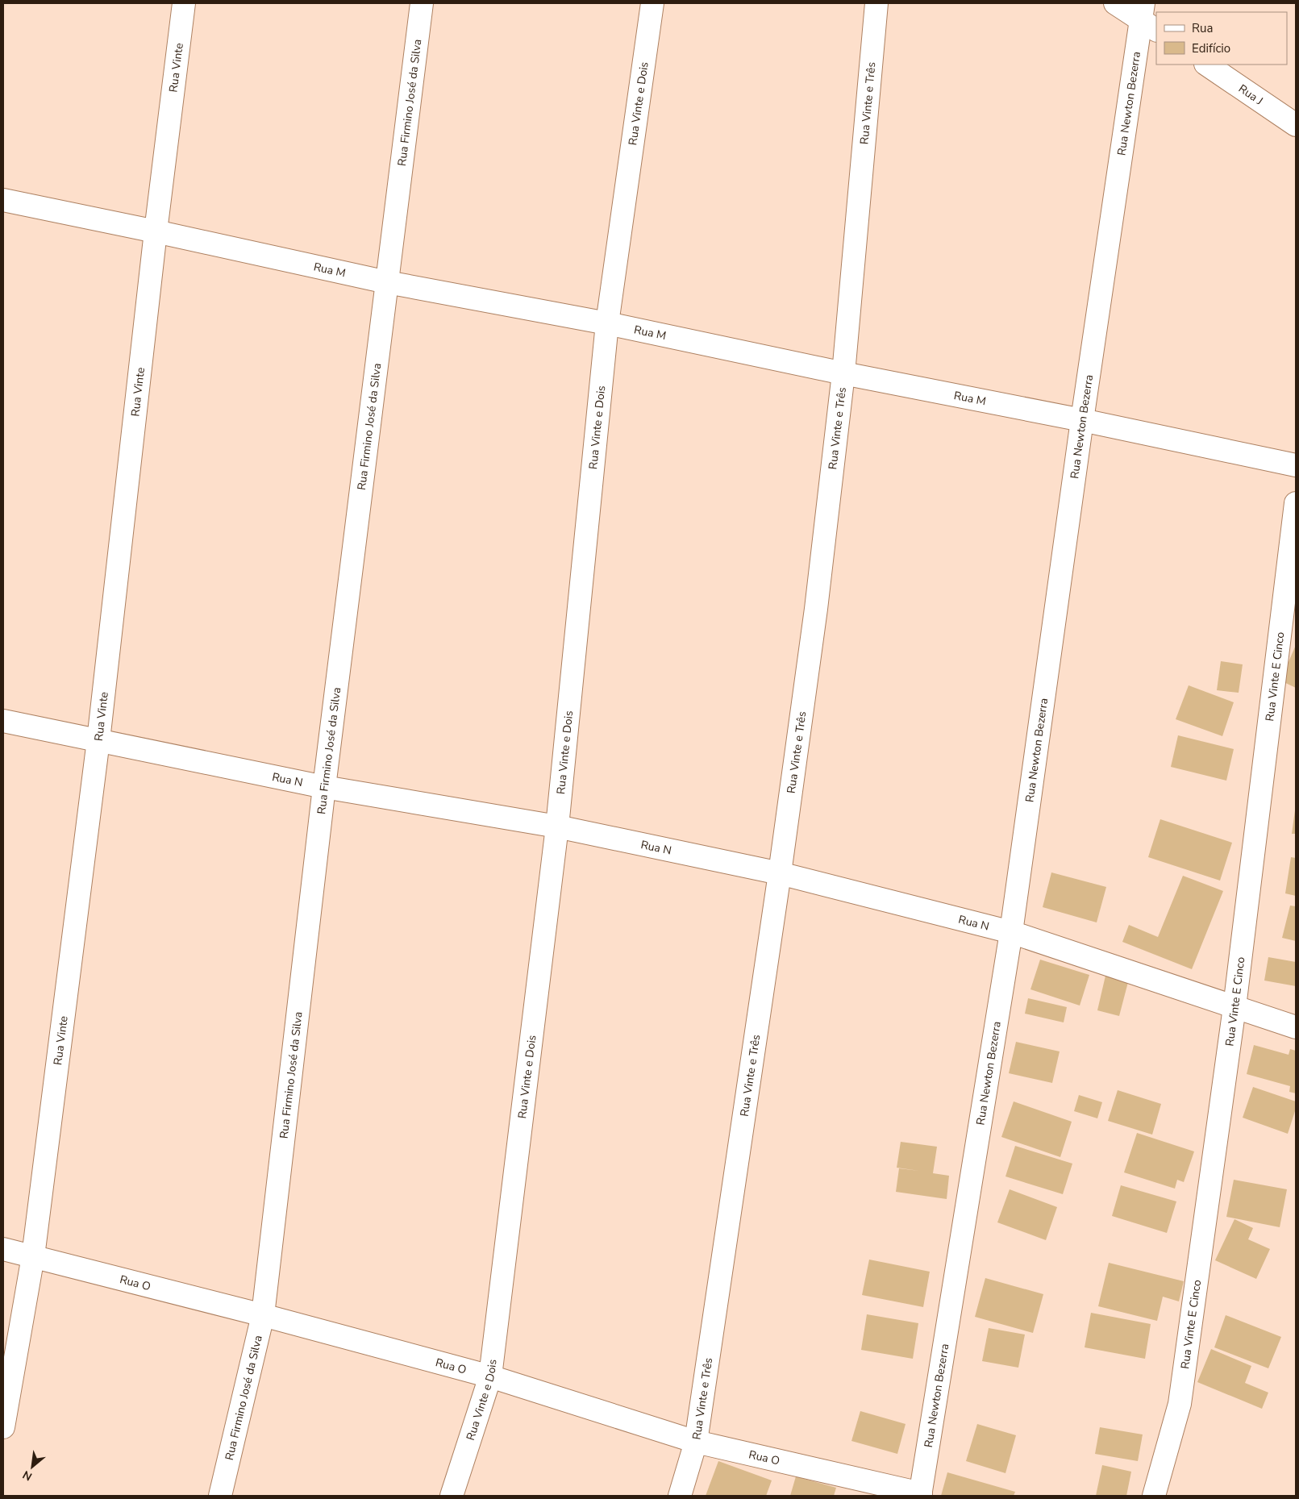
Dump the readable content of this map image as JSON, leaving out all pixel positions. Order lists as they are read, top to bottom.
{
  "streets": {
    "street": [
      "Rua Vinte",
      "Rua J",
      "Rua Firmino José da Silva",
      "Rua Vinte e Dois",
      "Rua Vinte e Três",
      "Rua Newton Bezerra",
      "Rua M",
      "Rua Vinte E Cinco",
      "Rua N",
      "Rua O"
    ]
  },
  "crossings": [
    ["Rua Vinte", "Rua M"],
    ["Rua Vinte", "Rua N"],
    ["Rua Vinte", "Rua O"],
    ["Rua Firmino José da Silva", "Rua M"],
    ["Rua Firmino José da Silva", "Rua N"],
    ["Rua Firmino José da Silva", "Rua O"],
    ["Rua Vinte e Dois", "Rua M"],
    ["Rua Vinte e Dois", "Rua N"],
    ["Rua Vinte e Dois", "Rua O"],
    ["Rua Vinte e Três", "Rua M"],
    ["Rua Vinte e Três", "Rua N"],
    ["Rua Vinte e Três", "Rua O"],
    ["Rua Newton Bezerra", "Rua M"],
    ["Rua Newton Bezerra", "Rua N"],
    ["Rua Newton Bezerra", "Rua O"],
    ["Rua Vinte E Cinco", "Rua N"]
  ],
  "legend": ["Rua", "Edifício"],
  "north": "bottom left"
}
